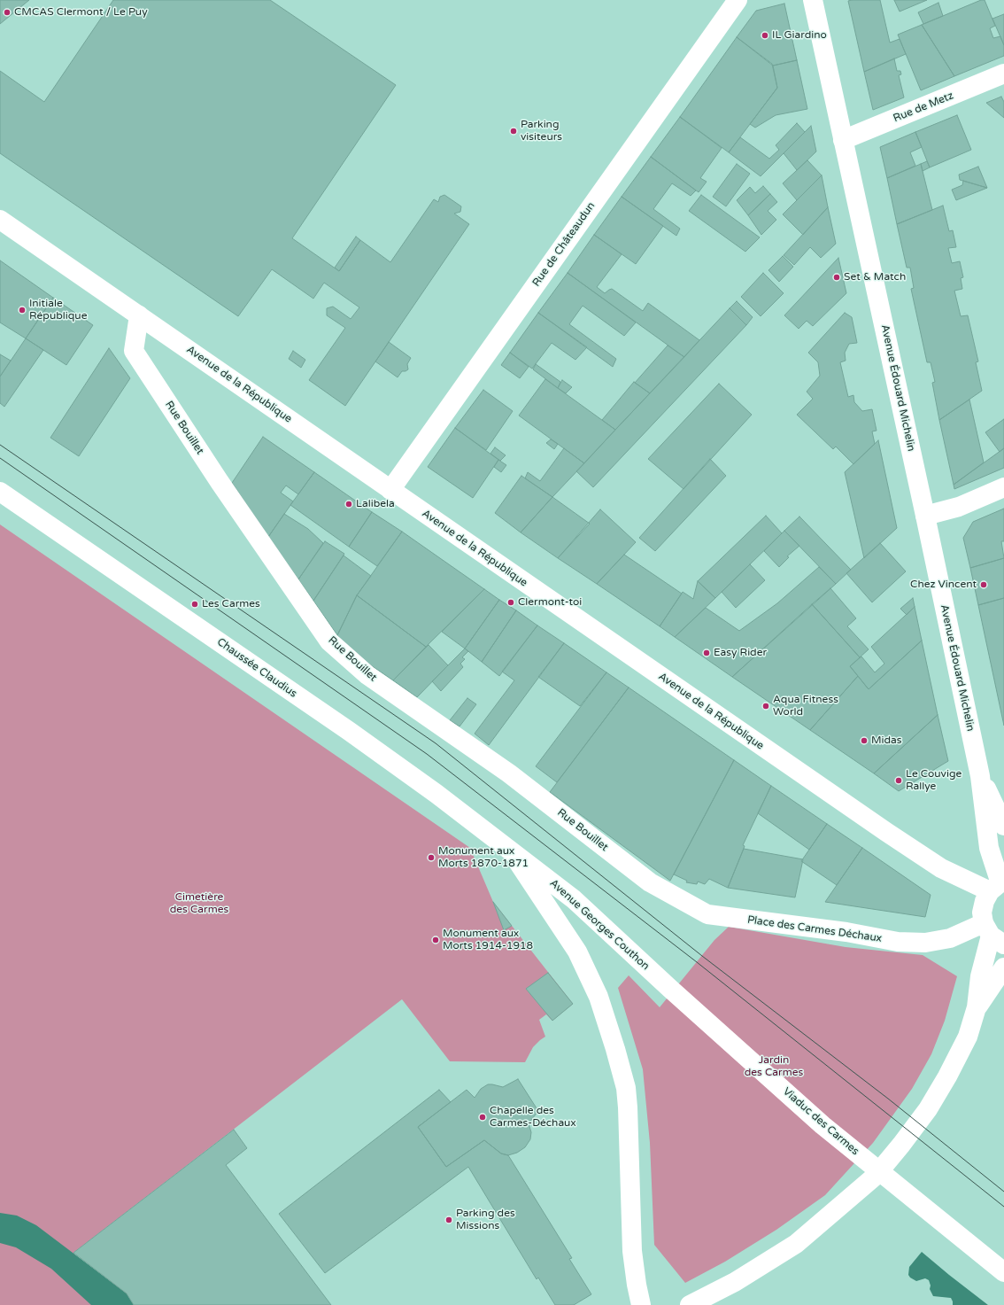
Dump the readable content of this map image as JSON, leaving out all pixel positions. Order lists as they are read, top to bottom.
{
  "streets": {
    "main road": [
      "Rue de Metz",
      "Rue de Châteaudun",
      "Avenue de la République",
      "Avenue Édouard Michelin",
      "Rue Bouillet",
      "Chaussée Claudius",
      "Avenue Georges Couthon",
      "Place des Carmes Déchaux",
      "Viaduc des Carmes"
    ]
  },
  "crossings": [
    ["Rue de Metz", "Avenue Édouard Michelin"],
    ["Rue de Châteaudun", "Avenue de la République"],
    ["Avenue de la République", "Avenue Édouard Michelin"],
    ["Avenue de la République", "Rue Bouillet"],
    ["Rue Bouillet", "Place des Carmes Déchaux"],
    ["Chaussée Claudius", "Avenue Georges Couthon"],
    ["Avenue Georges Couthon", "Viaduc des Carmes"]
  ],
  "parks": ["Cimetière des Carmes", "Jardin des Carmes"],
  "places": [
    "CMCAS Clermont / Le Puy",
    "IL Giardino",
    "Parking visiteurs",
    "Set & Match",
    "Initiale République",
    "Lalibela",
    "Chez Vincent",
    "Clermont-toi",
    "Les Carmes",
    "Easy Rider",
    "Aqua Fitness World",
    "Midas",
    "Le Couvige Rallye",
    "Monument aux Morts 1870-1871",
    "Monument aux Morts 1914-1918",
    "Chapelle des Carmes-Déchaux",
    "Parking des Missions"
  ]
}
